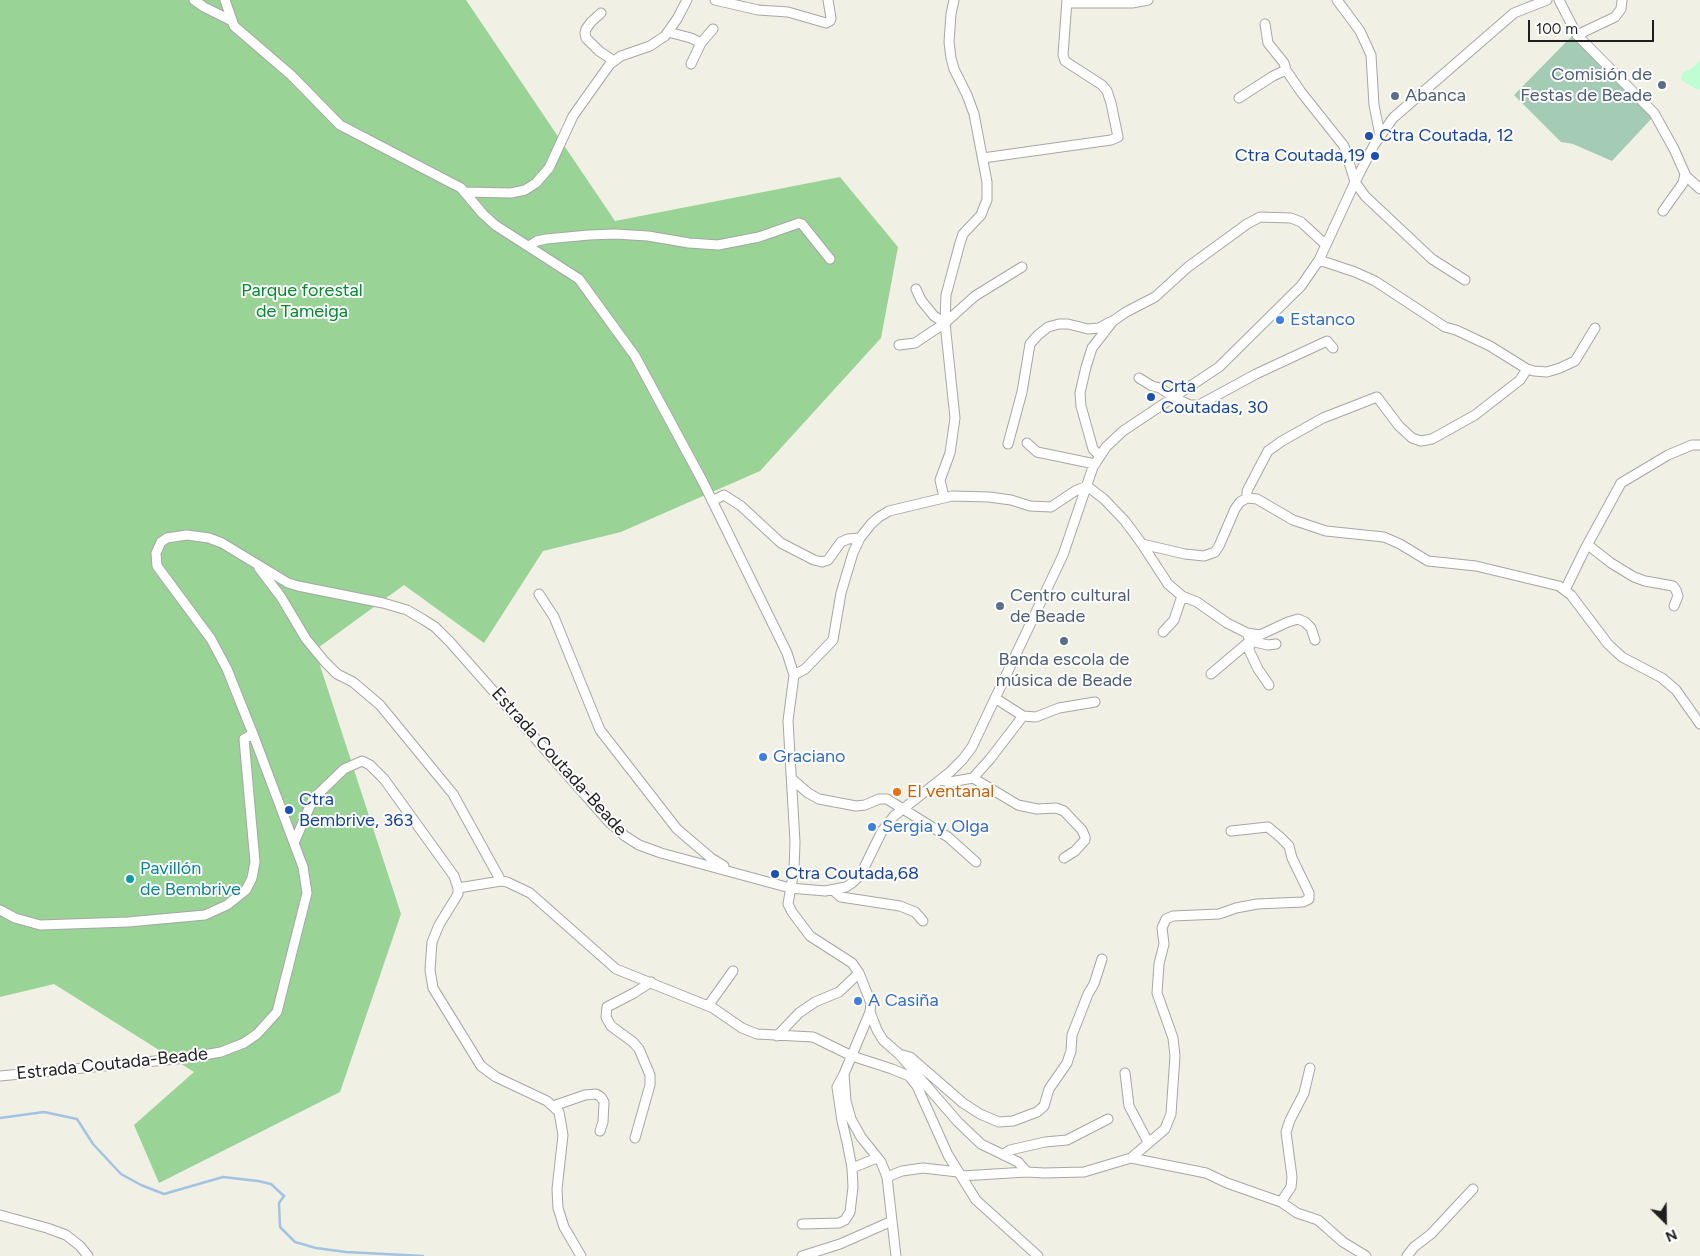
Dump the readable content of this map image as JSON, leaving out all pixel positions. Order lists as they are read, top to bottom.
{
  "streets": {
    "street": ["Estrada Coutada-Beade"]
  },
  "parks": ["Parque forestal de Tameiga"],
  "places": [
    "Comisión de Festas de Beade",
    "Abanca",
    "Ctra Coutada, 12",
    "Ctra Coutada,19",
    "Estanco",
    "Crta Coutadas, 30",
    "Centro cultural de Beade",
    "Banda escola de música de Beade",
    "Graciano",
    "El ventanal",
    "Ctra Bembrive, 363",
    "Sergia y Olga",
    "Ctra Coutada,68",
    "Pavillón de Bembrive",
    "A Casiña"
  ],
  "scale_bar": "100 m",
  "north": "bottom right"
}
